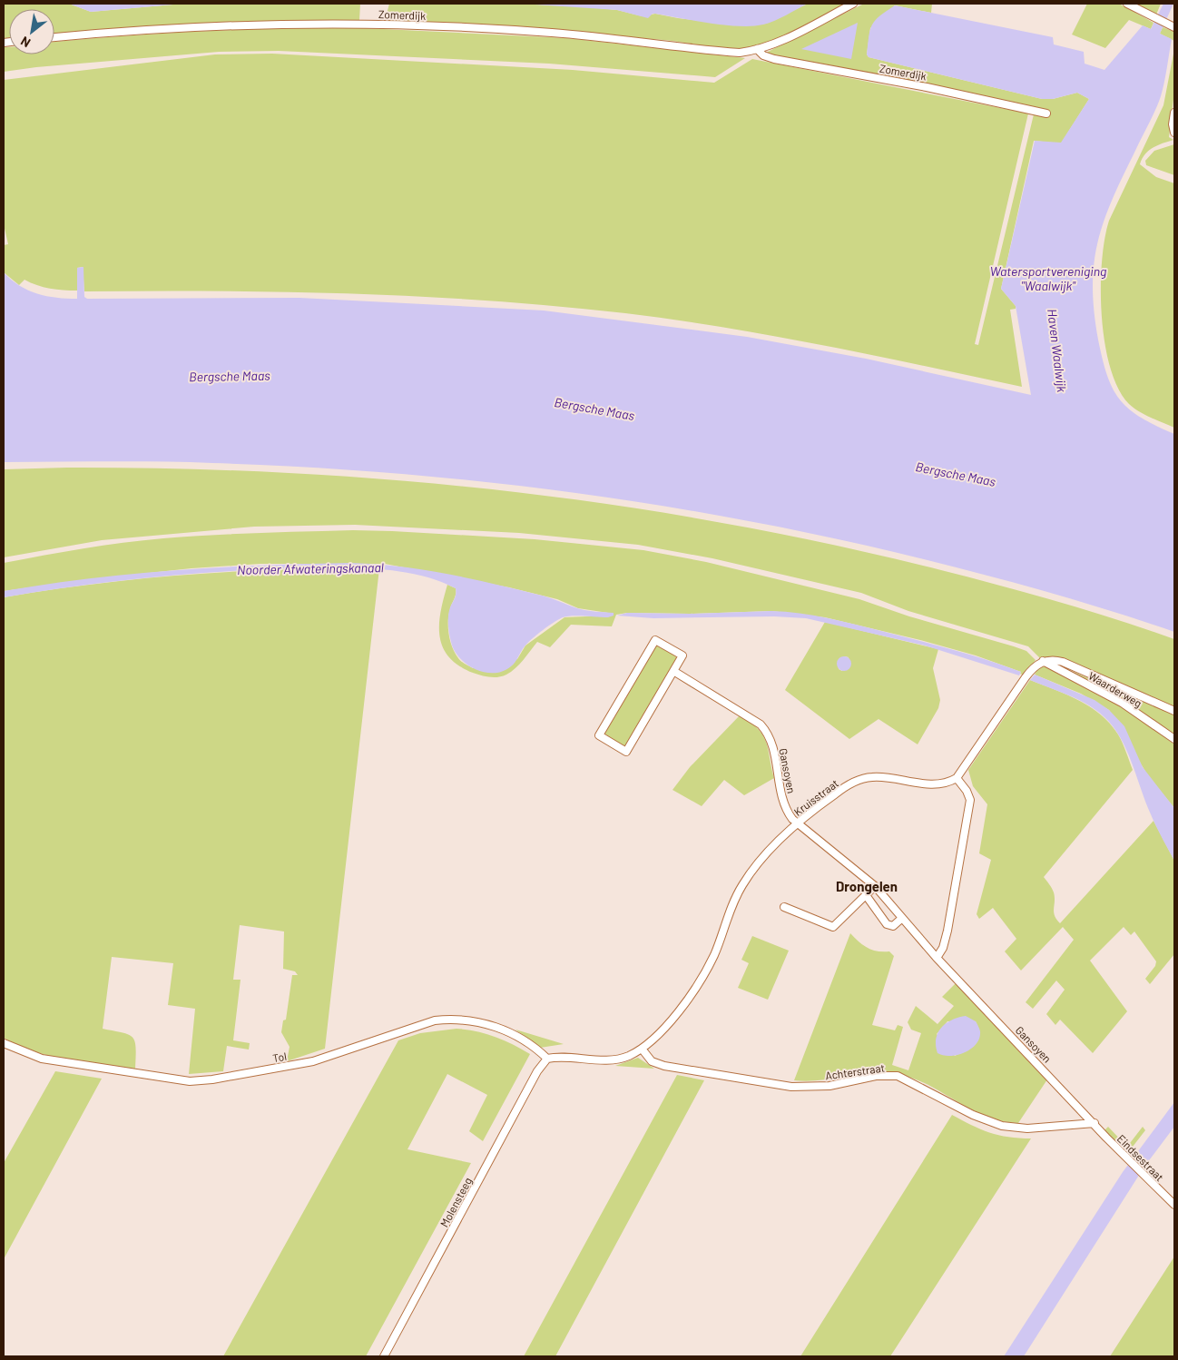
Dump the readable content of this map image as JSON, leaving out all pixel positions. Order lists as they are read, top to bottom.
{
  "streets": {
    "street": [
      "Zomerdijk",
      "Waarderweg",
      "Gansoyen",
      "Kruisstraat",
      "Tol",
      "Achterstraat",
      "Eindsestraat",
      "Molensteeg"
    ]
  },
  "crossings": [
    ["Gansoyen", "Kruisstraat"],
    ["Gansoyen", "Achterstraat"],
    ["Gansoyen", "Eindsestraat"],
    ["Kruisstraat", "Tol"],
    ["Kruisstraat", "Achterstraat"],
    ["Kruisstraat", "Molensteeg"],
    ["Tol", "Molensteeg"],
    ["Achterstraat", "Eindsestraat"]
  ],
  "districts": ["Drongelen"],
  "water": [
    "Watersportvereniging \"Waalwijk\"",
    "Haven Waalwijk",
    "Bergsche Maas",
    "Noorder Afwateringskanaal"
  ],
  "north": "bottom left"
}
